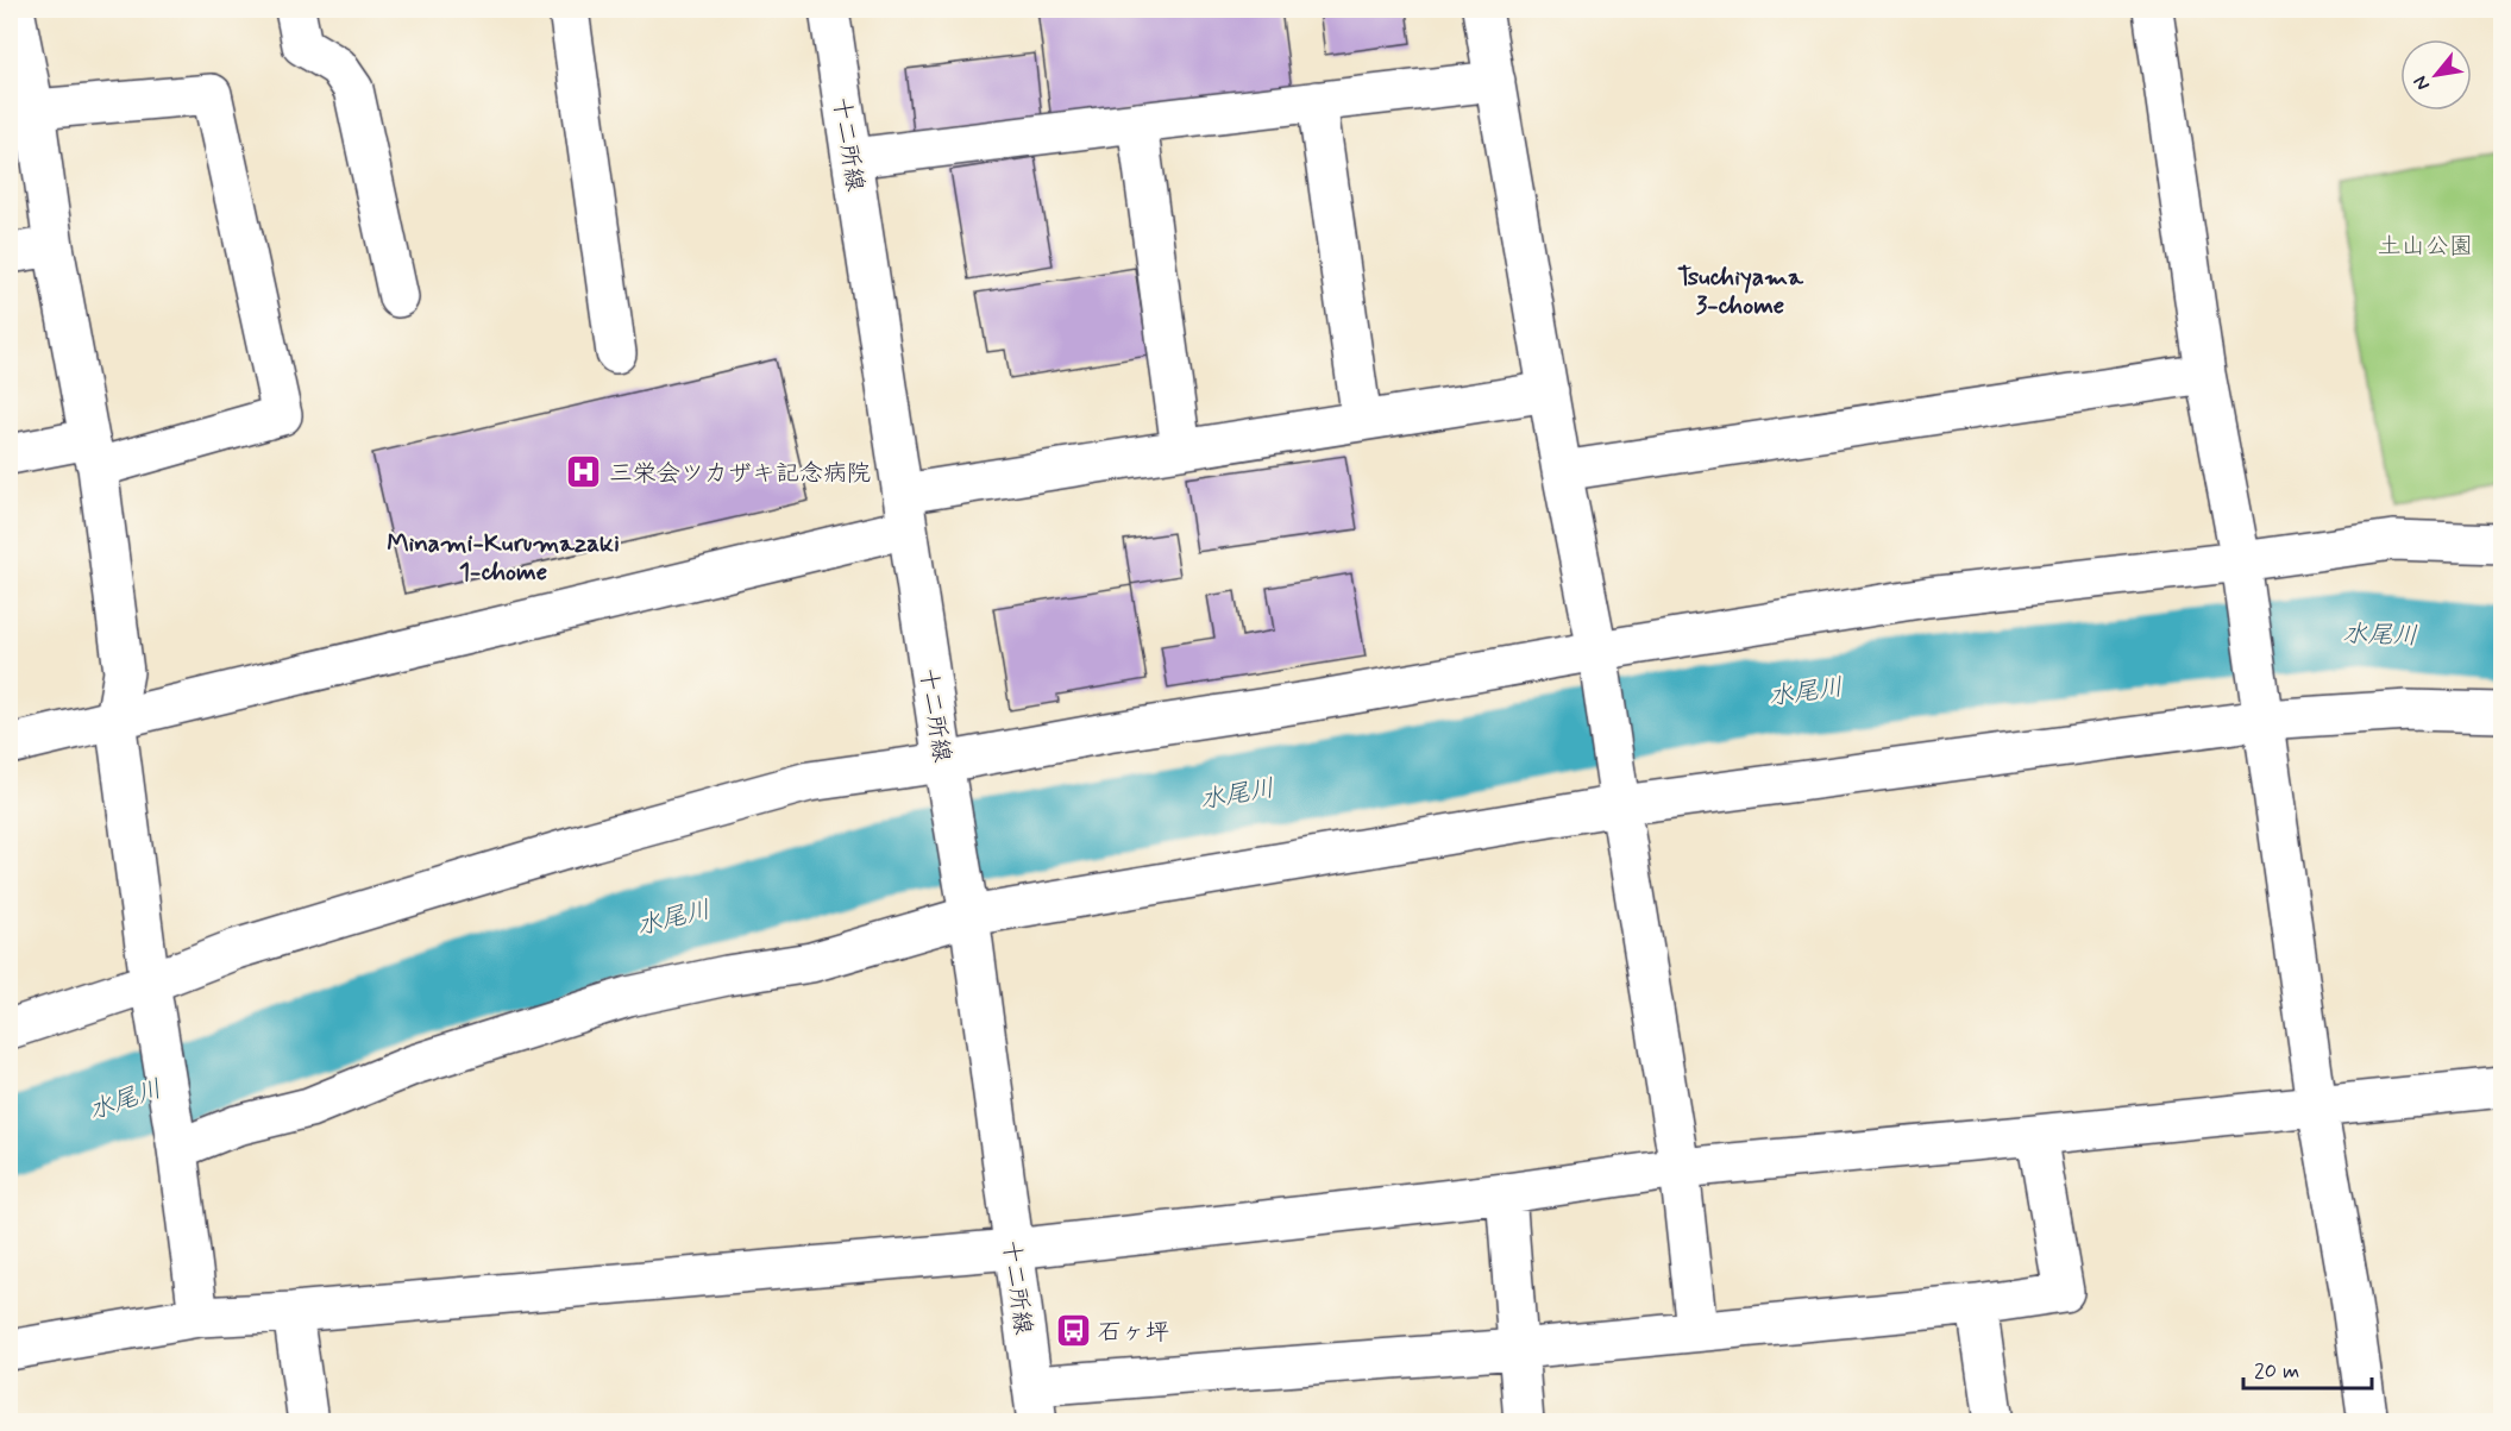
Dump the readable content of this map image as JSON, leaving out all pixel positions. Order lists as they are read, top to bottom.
{
  "streets": {
    "street": ["十二所線"]
  },
  "districts": ["Tsuchiyama 3-chome", "Minami-Kurumazaki 1-chome"],
  "water": ["水尾川"],
  "parks": ["土山公園"],
  "places": {
    "hospital": ["三栄会ツカザキ記念病院"],
    "bus stop": ["石ヶ坪"]
  },
  "scale_bar": "20 m",
  "north": "bottom left"
}
